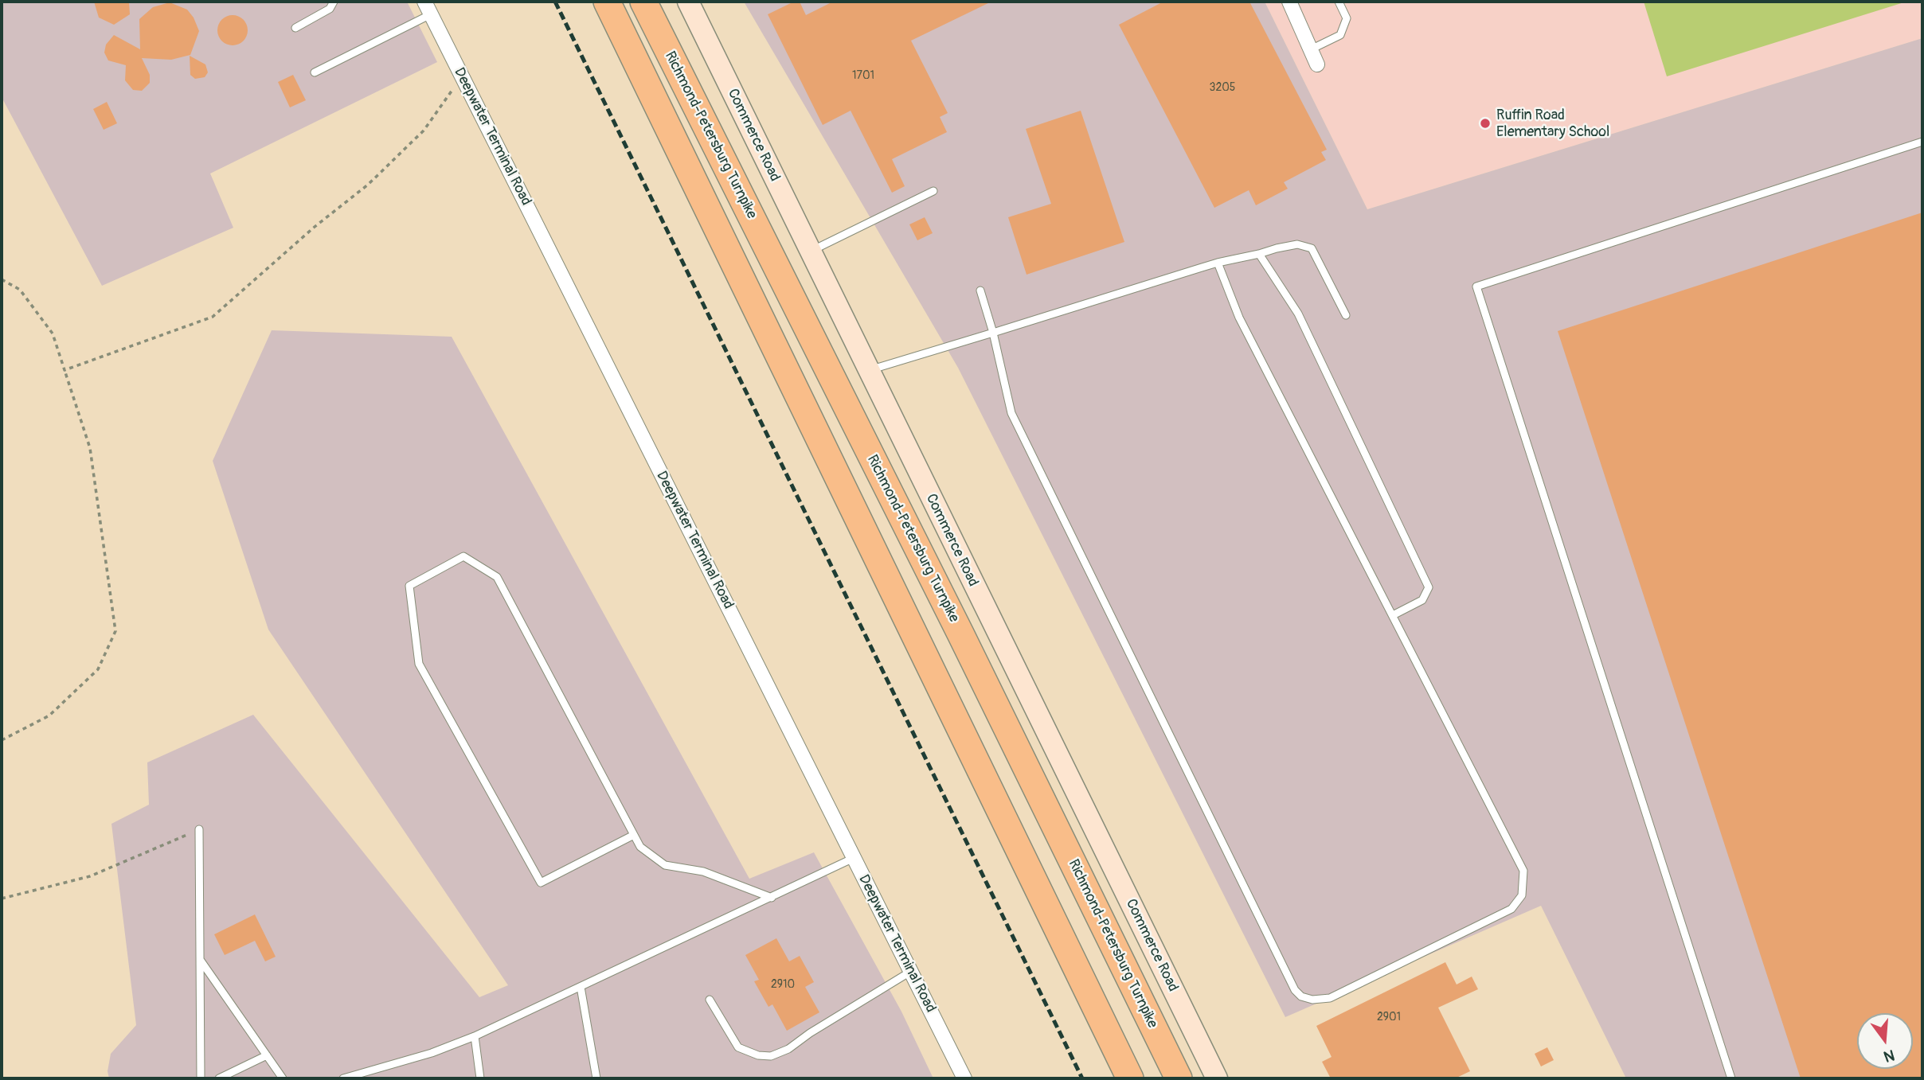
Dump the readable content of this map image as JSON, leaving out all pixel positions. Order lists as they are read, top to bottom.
{
  "streets": {
    "highway": ["Richmond-Petersburg Turnpike"],
    "main road": ["Commerce Road"],
    "street": ["Deepwater Terminal Road"]
  },
  "places": ["Ruffin Road Elementary School"],
  "house_numbers": [
    "1701",
    "3205",
    "2910",
    "2901"
  ],
  "north": "bottom"
}
